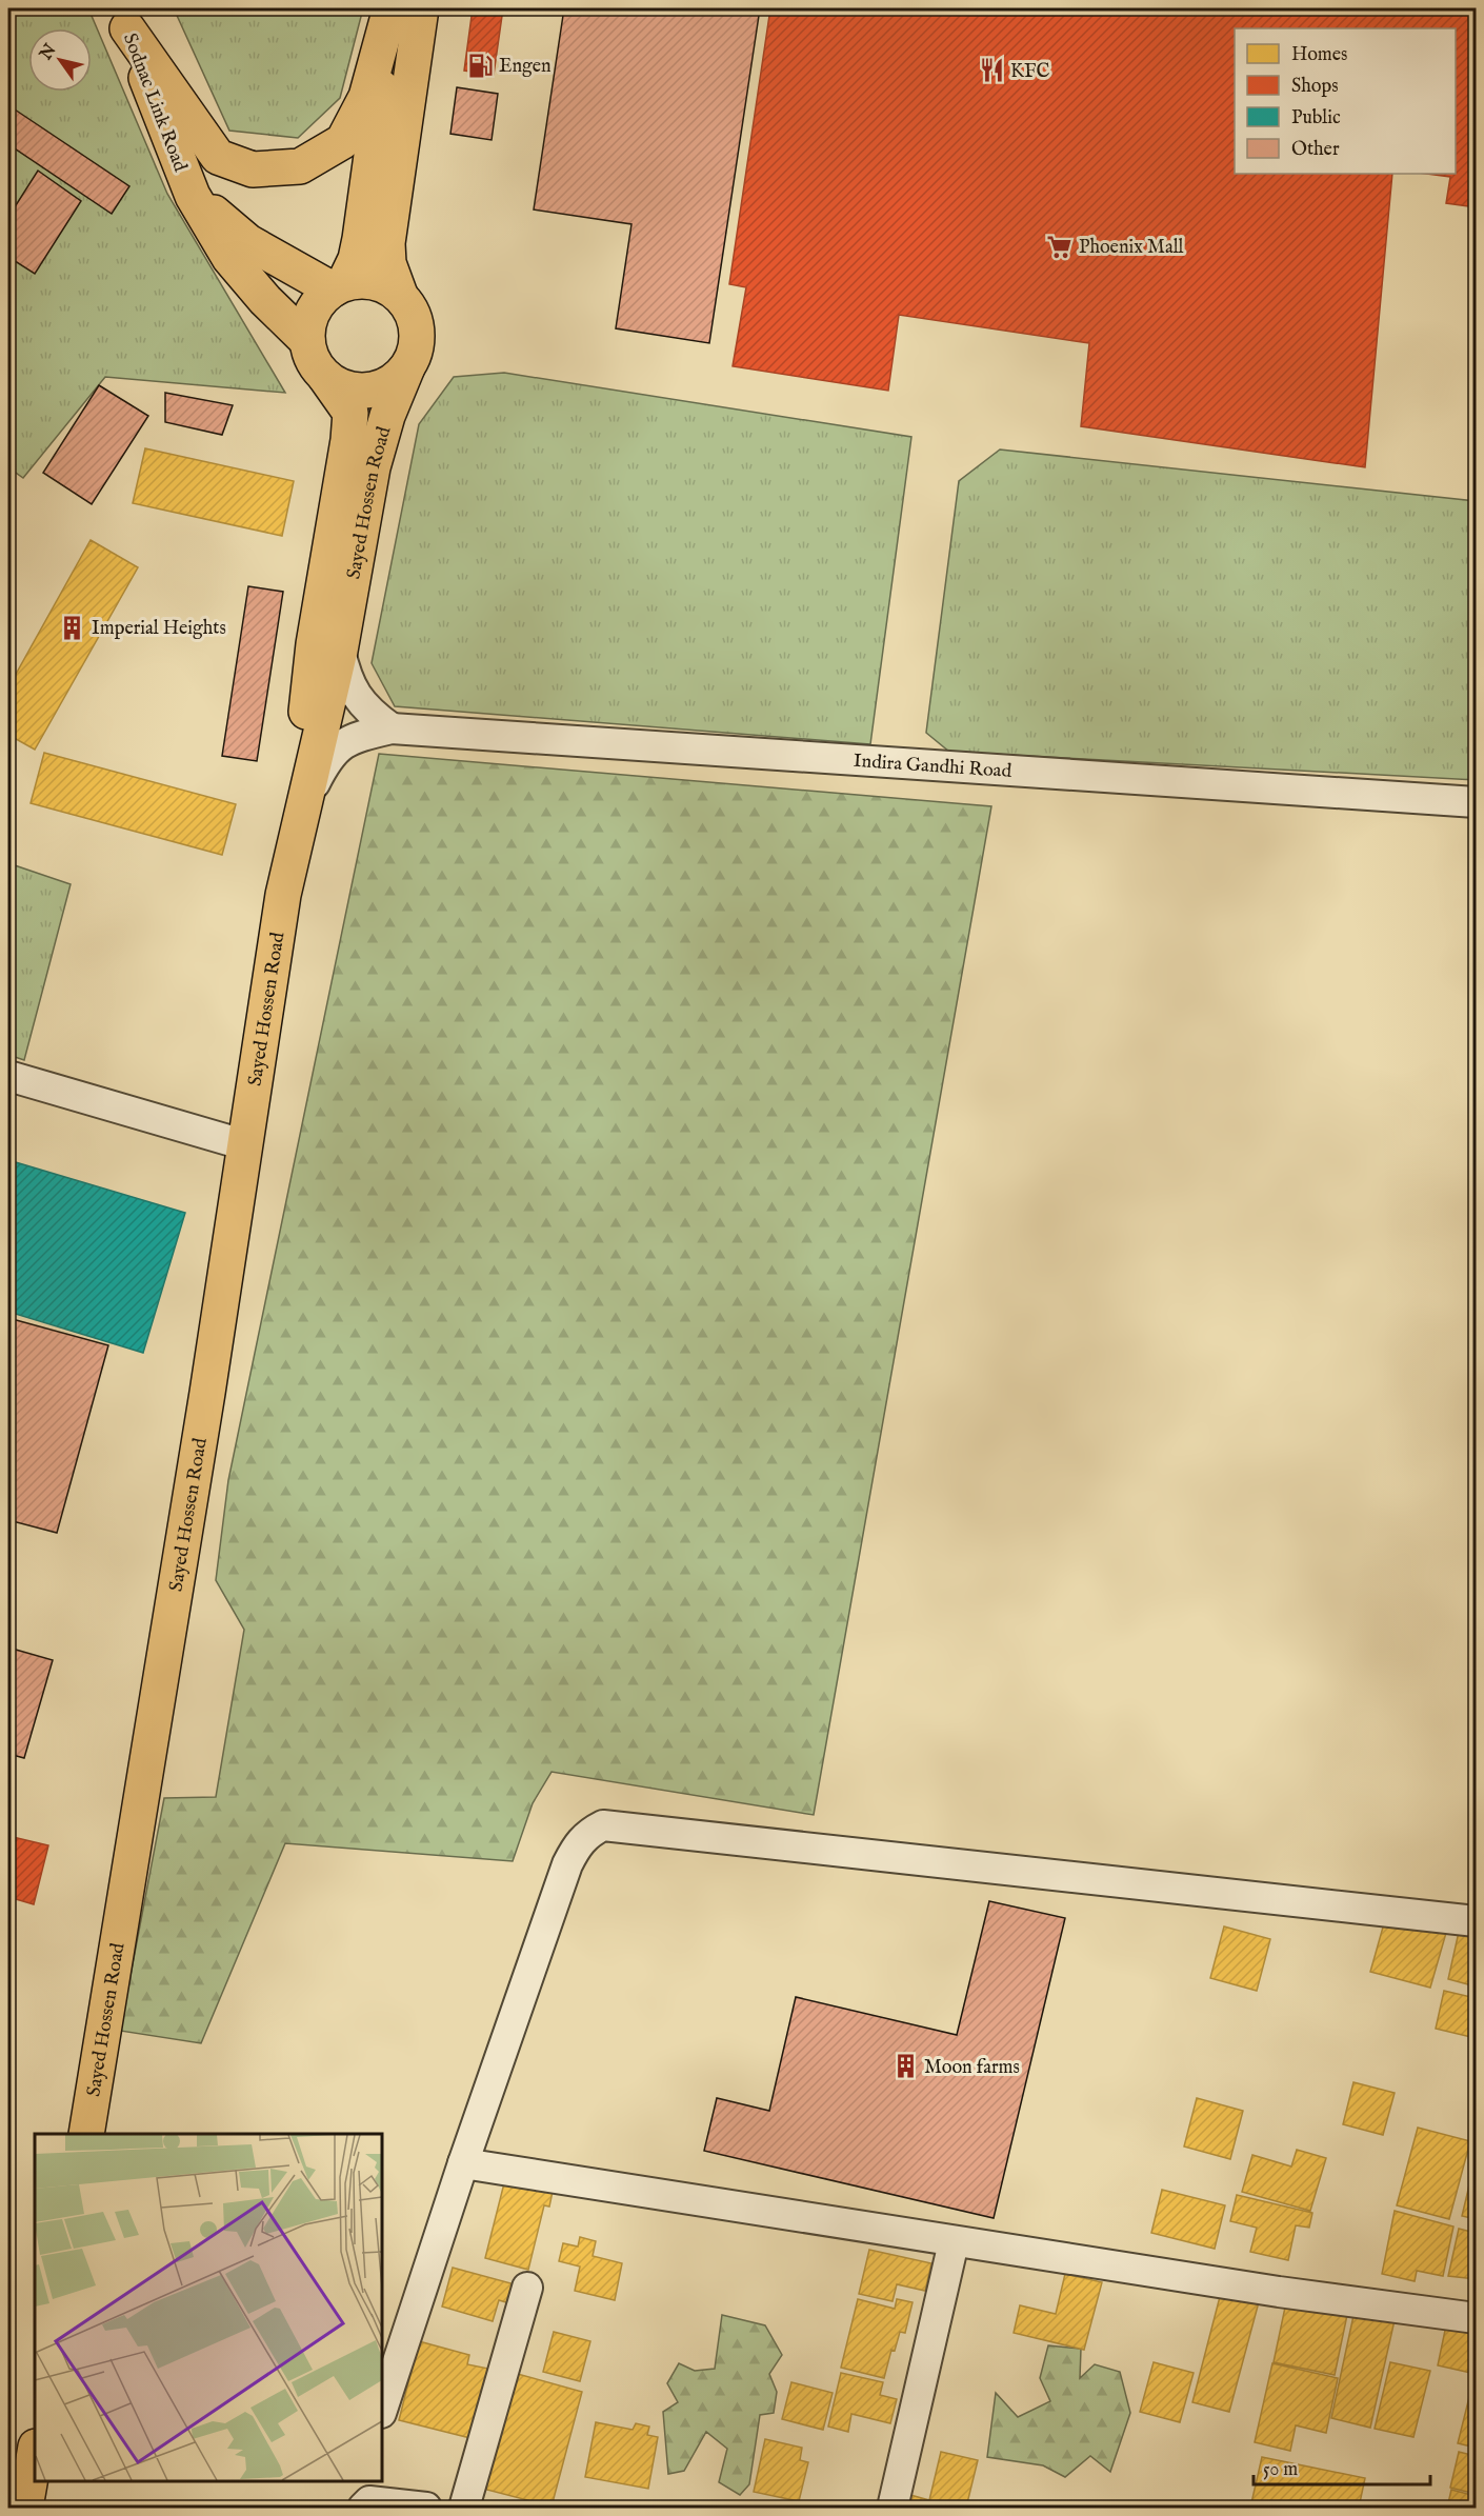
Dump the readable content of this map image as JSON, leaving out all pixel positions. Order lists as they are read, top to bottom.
{
  "streets": {
    "main road": ["Sodnac Link Road", "Sayed Hossen Road"],
    "street": ["Indira Gandhi Road"]
  },
  "crossings": [
    ["Sodnac Link Road", "Sayed Hossen Road"],
    ["Sayed Hossen Road", "Indira Gandhi Road"]
  ],
  "places": {
    "fuel station": ["Engen"],
    "restaurant": ["KFC"],
    "supermarket": ["Phoenix Mall"],
    "building": ["Imperial Heights", "Moon farms"]
  },
  "legend": [
    "Homes",
    "Shops",
    "Public",
    "Other"
  ],
  "scale_bar": "50 m",
  "north": "top left"
}
